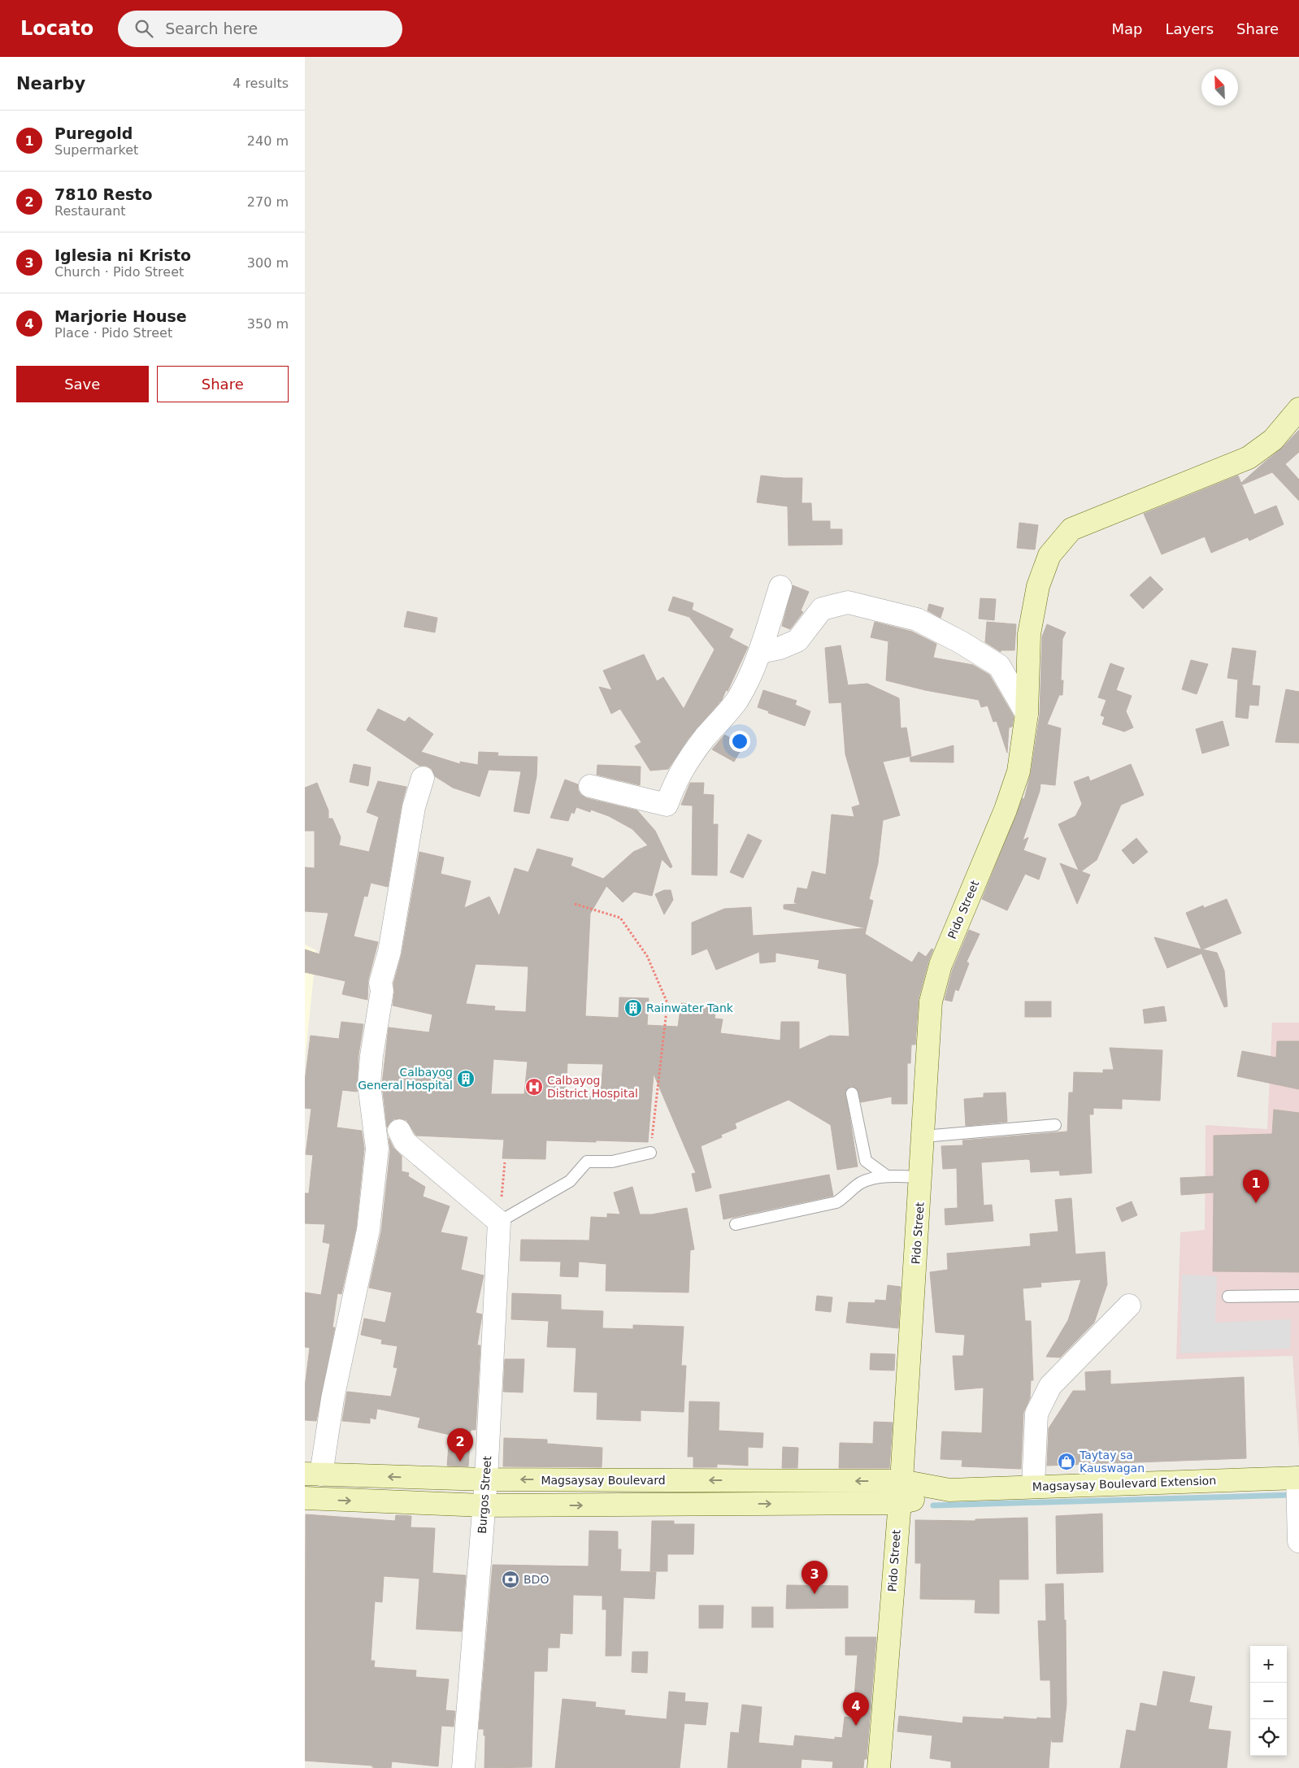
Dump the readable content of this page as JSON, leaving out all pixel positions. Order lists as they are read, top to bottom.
{
  "streets": {
    "street": [
      "Pido Street",
      "Magsaysay Boulevard",
      "Magsaysay Boulevard Extension",
      "Burgos Street"
    ]
  },
  "crossings": [
    ["Pido Street", "Magsaysay Boulevard"],
    ["Pido Street", "Magsaysay Boulevard Extension"],
    ["Magsaysay Boulevard", "Magsaysay Boulevard Extension"],
    ["Magsaysay Boulevard", "Burgos Street"]
  ],
  "places": {
    "building": ["Rainwater Tank", "Calbayog General Hospital"],
    "hospital": ["Calbayog District Hospital"],
    "shop": ["Taytay sa Kauswagan"],
    "bank": ["BDO"]
  },
  "north": "top left",
  "page": {
    "header": "Locato",
    "search": "Search here",
    "nav": ["Map", "Layers", "Share"],
    "heading": ["Nearby", "4 results"],
    "list": [
      {
        "mark": "1",
        "name": "Puregold",
        "note": "Supermarket",
        "value": "240 m"
      },
      {
        "mark": "2",
        "name": "7810 Resto",
        "note": "Restaurant",
        "value": "270 m"
      },
      {
        "mark": "3",
        "name": "Iglesia ni Kristo",
        "note": "Church · Pido Street",
        "value": "300 m"
      },
      {
        "mark": "4",
        "name": "Marjorie House",
        "note": "Place · Pido Street",
        "value": "350 m"
      }
    ],
    "buttons": ["Save", "Share"],
    "pins": [
      "1",
      "2",
      "3",
      "4"
    ],
    "map_buttons": ["+", "−"]
  }
}
